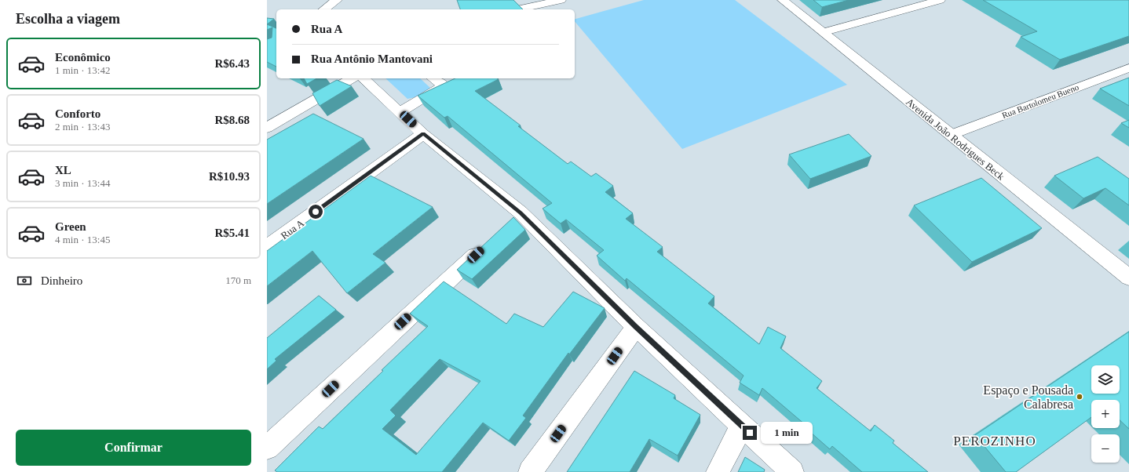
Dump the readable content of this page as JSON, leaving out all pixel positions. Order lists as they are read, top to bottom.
{
  "streets": {
    "street": ["Rua Bartolomeu Bueno", "Avenida João Rodrigues Beck", "Rua A"]
  },
  "crossings": [
    ["Rua Bartolomeu Bueno", "Avenida João Rodrigues Beck"]
  ],
  "districts": ["PEROZINHO"],
  "places": ["Espaço e Pousada Calabresa"],
  "page": {
    "heading": "Escolha a viagem",
    "banner": ["Rua A", "Rua Antônio Mantovani"],
    "list": [
      {
        "name": "Econômico",
        "note": "1 min · 13:42",
        "value": "R$6.43"
      },
      {
        "name": "Conforto",
        "note": "2 min · 13:43",
        "value": "R$8.68"
      },
      {
        "name": "XL",
        "note": "3 min · 13:44",
        "value": "R$10.93"
      },
      {
        "name": "Green",
        "note": "4 min · 13:45",
        "value": "R$5.41"
      }
    ],
    "pay": ["Dinheiro", "170 m"],
    "map_buttons": ["+", "−"],
    "bubble": "1 min",
    "buttons": "Confirmar"
  }
}
